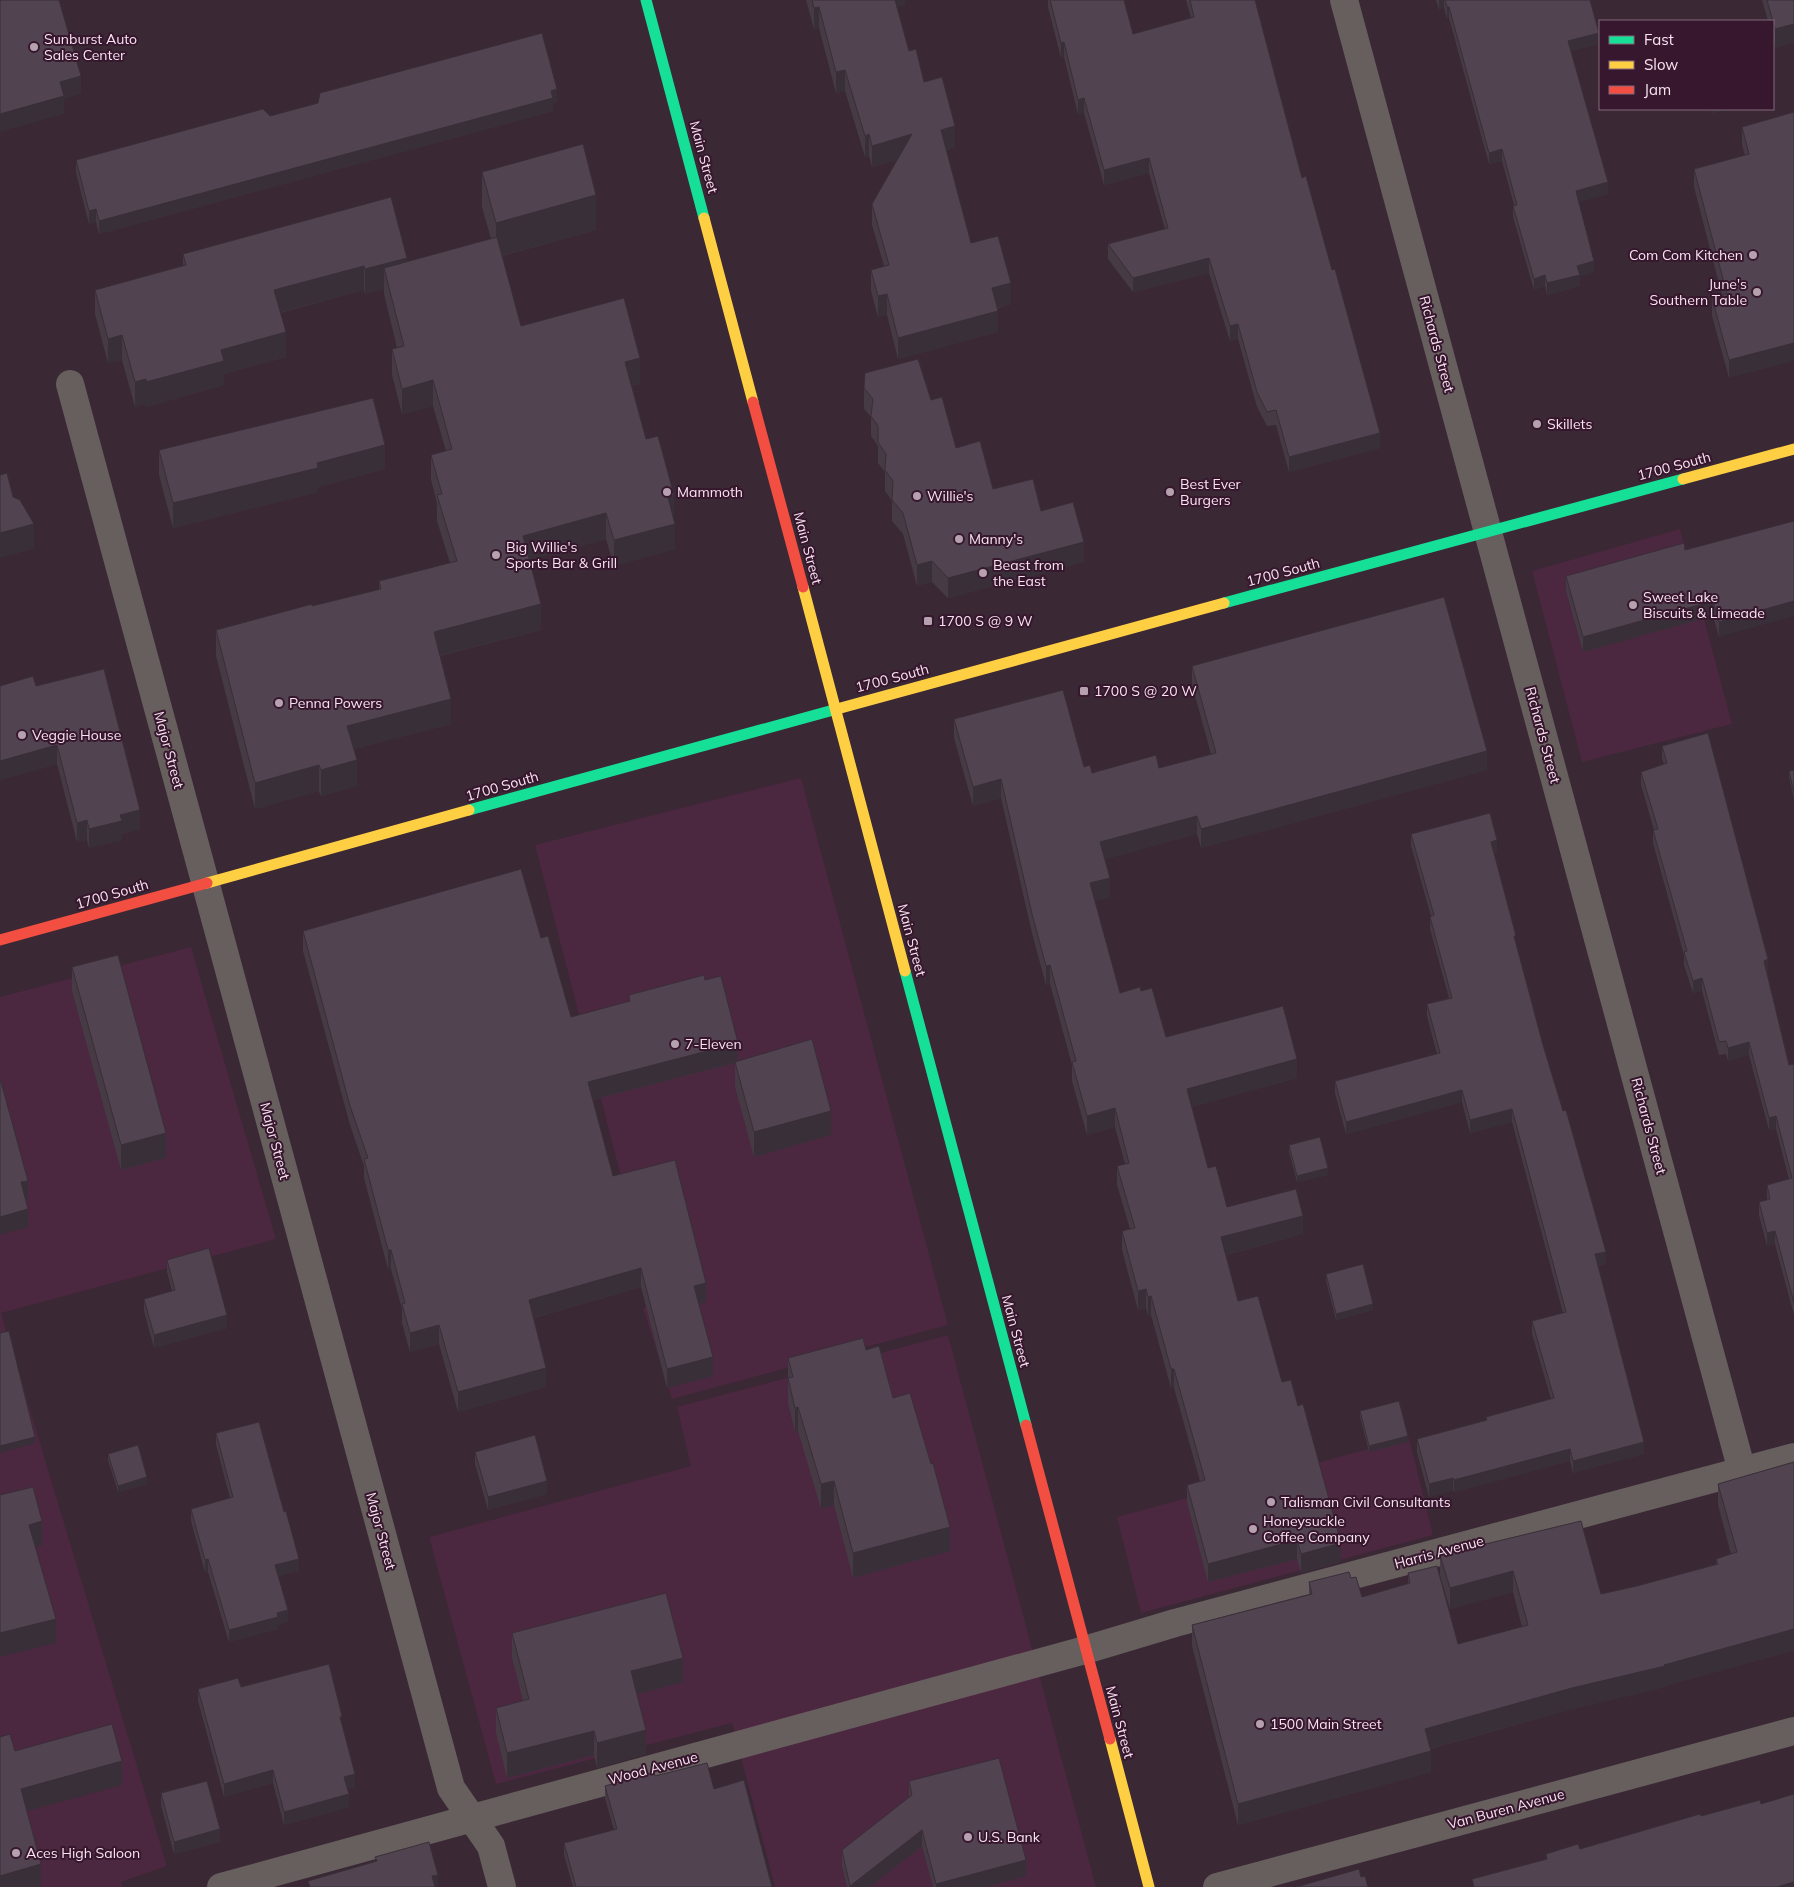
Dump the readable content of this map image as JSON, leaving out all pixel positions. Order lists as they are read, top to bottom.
{
  "streets": {
    "street": [
      "Main Street",
      "Richards Street",
      "1700 South",
      "Major Street",
      "Harris Avenue",
      "Wood Avenue",
      "Van Buren Avenue"
    ]
  },
  "crossings": [
    ["Main Street", "1700 South"],
    ["Main Street", "Harris Avenue"],
    ["Main Street", "Wood Avenue"],
    ["Richards Street", "1700 South"],
    ["Richards Street", "Harris Avenue"],
    ["1700 South", "Major Street"],
    ["Major Street", "Wood Avenue"],
    ["Harris Avenue", "Wood Avenue"]
  ],
  "places": {
    "other": [
      "Sunburst Auto Sales Center",
      "Com Com Kitchen",
      "June's Southern Table",
      "Skillets",
      "Mammoth",
      "Best Ever Burgers",
      "Willie's",
      "Manny's",
      "Big Willie's Sports Bar & Grill",
      "Beast from the East",
      "Sweet Lake Biscuits & Limeade",
      "Penna Powers",
      "Veggie House",
      "7-Eleven",
      "Talisman Civil Consultants",
      "Honeysuckle Coffee Company",
      "1500 Main Street",
      "U.S. Bank",
      "Aces High Saloon"
    ],
    "transit": ["1700 S @ 9 W", "1700 S @ 20 W"]
  },
  "legend": ["Fast", "Slow", "Jam"]
}
